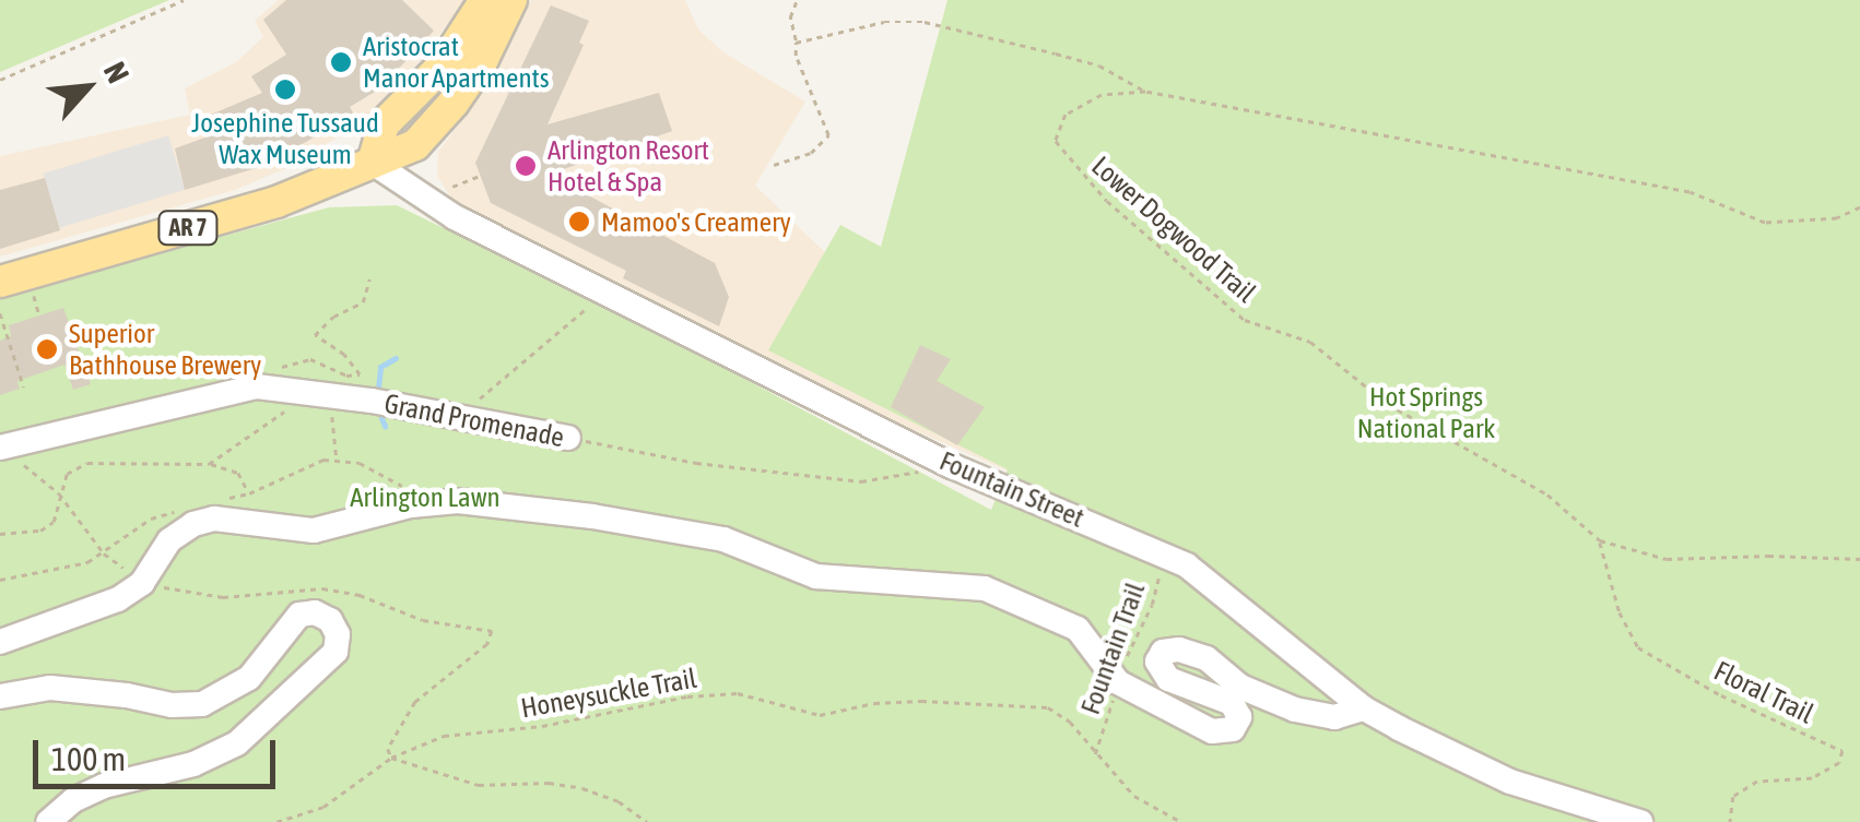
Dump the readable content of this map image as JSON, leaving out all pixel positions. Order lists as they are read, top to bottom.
{
  "streets": {
    "main road": ["AR 7"],
    "street": ["Grand Promenade", "Fountain Street"],
    "path": [
      "Lower Dogwood Trail",
      "Fountain Trail",
      "Floral Trail",
      "Honeysuckle Trail"
    ]
  },
  "crossings": [
    ["AR 7", "Fountain Street"],
    ["Lower Dogwood Trail", "Floral Trail"],
    ["Grand Promenade", "Fountain Street"],
    ["Fountain Street", "Fountain Trail"],
    ["Fountain Trail", "Honeysuckle Trail"]
  ],
  "parks": ["Hot Springs National Park", "Arlington Lawn"],
  "places": [
    "Aristocrat Manor Apartments",
    "Josephine Tussaud Wax Museum",
    "Arlington Resort Hotel & Spa",
    "Mamoo's Creamery",
    "Superior Bathhouse Brewery"
  ],
  "scale_bar": "100 m",
  "north": "top right"
}
